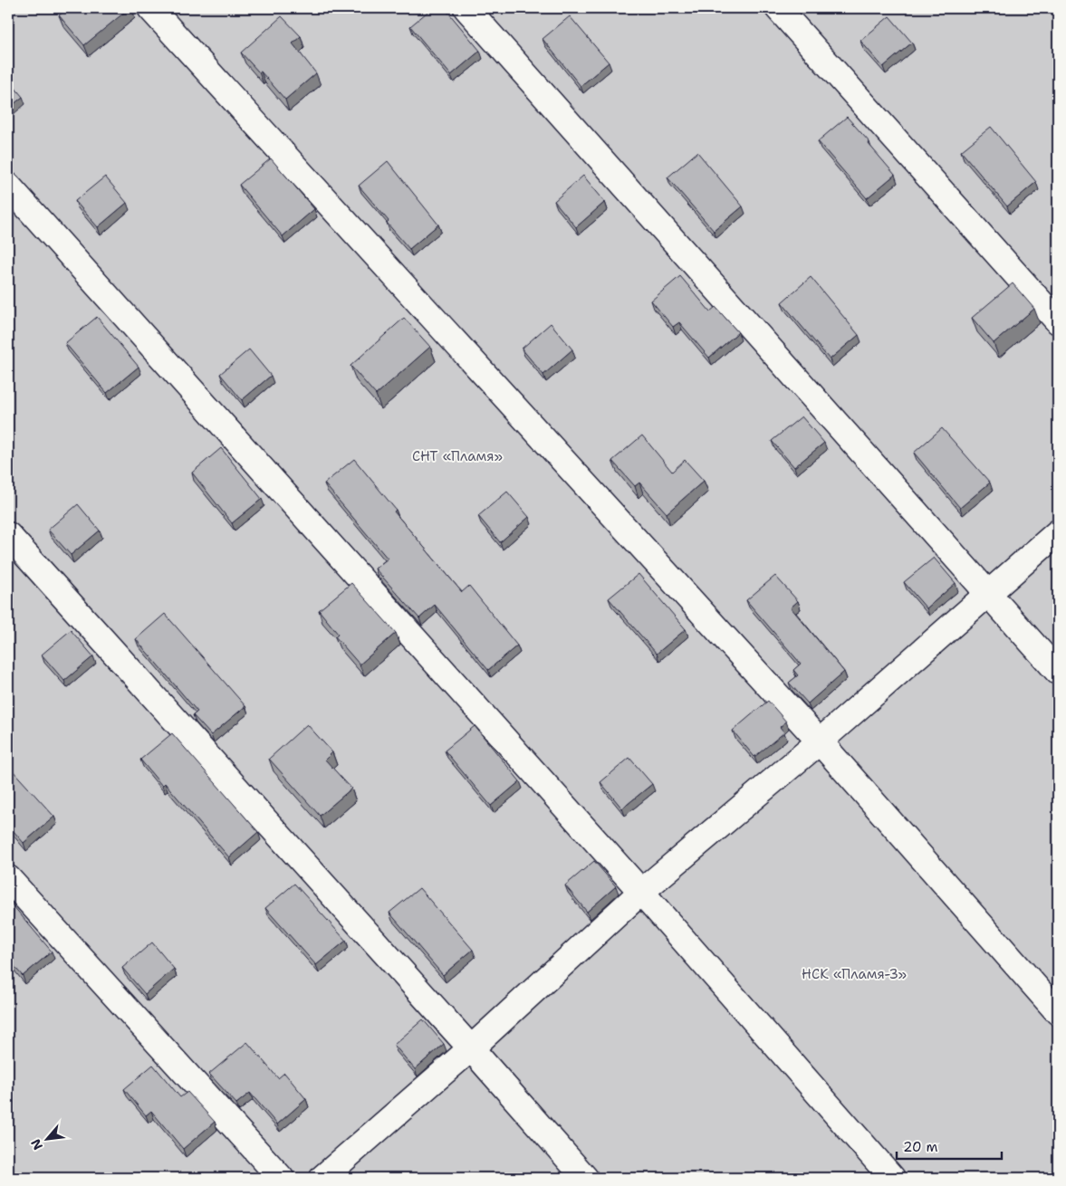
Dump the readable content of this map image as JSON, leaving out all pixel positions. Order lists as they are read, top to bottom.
{
  "parks": ["СНТ «Пламя»", "НСК «Пламя-3»"],
  "scale_bar": "20 m",
  "north": "bottom left"
}
